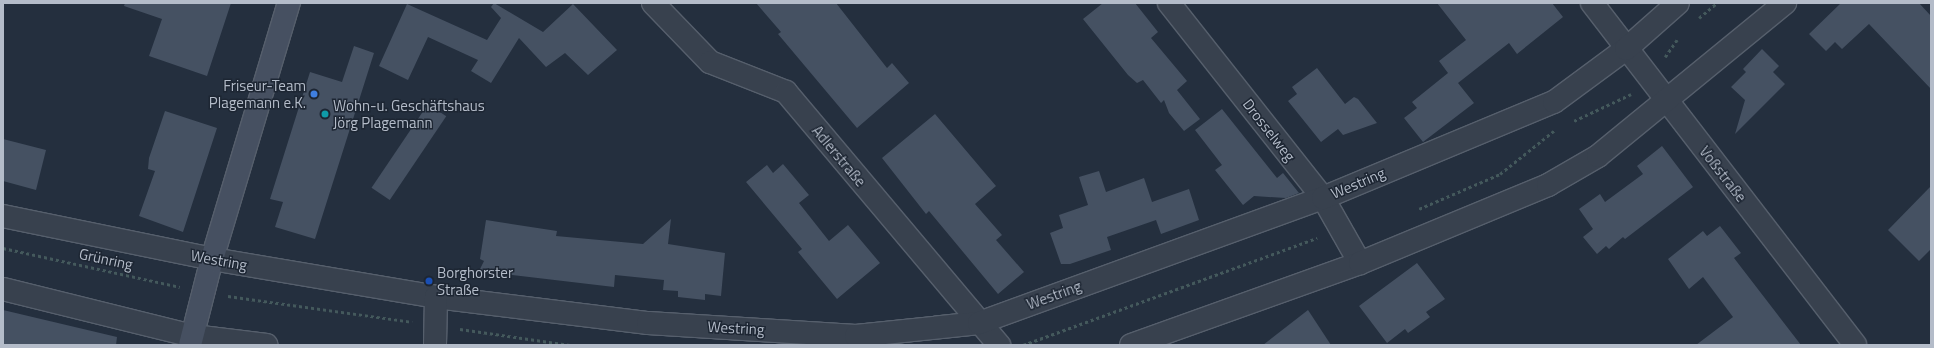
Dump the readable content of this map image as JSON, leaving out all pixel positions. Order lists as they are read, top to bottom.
{
  "streets": {
    "street": [
      "Drosselweg",
      "Adlerstraße",
      "Voßstraße",
      "Westring"
    ],
    "path": ["Grünring"]
  },
  "crossings": [
    ["Drosselweg", "Westring"],
    ["Adlerstraße", "Westring"],
    ["Voßstraße", "Westring"]
  ],
  "places": ["Friseur-Team Plagemann e.K.", "Wohn-u. Geschäftshaus Jörg Plagemann", "Borghorster Straße"]
}
